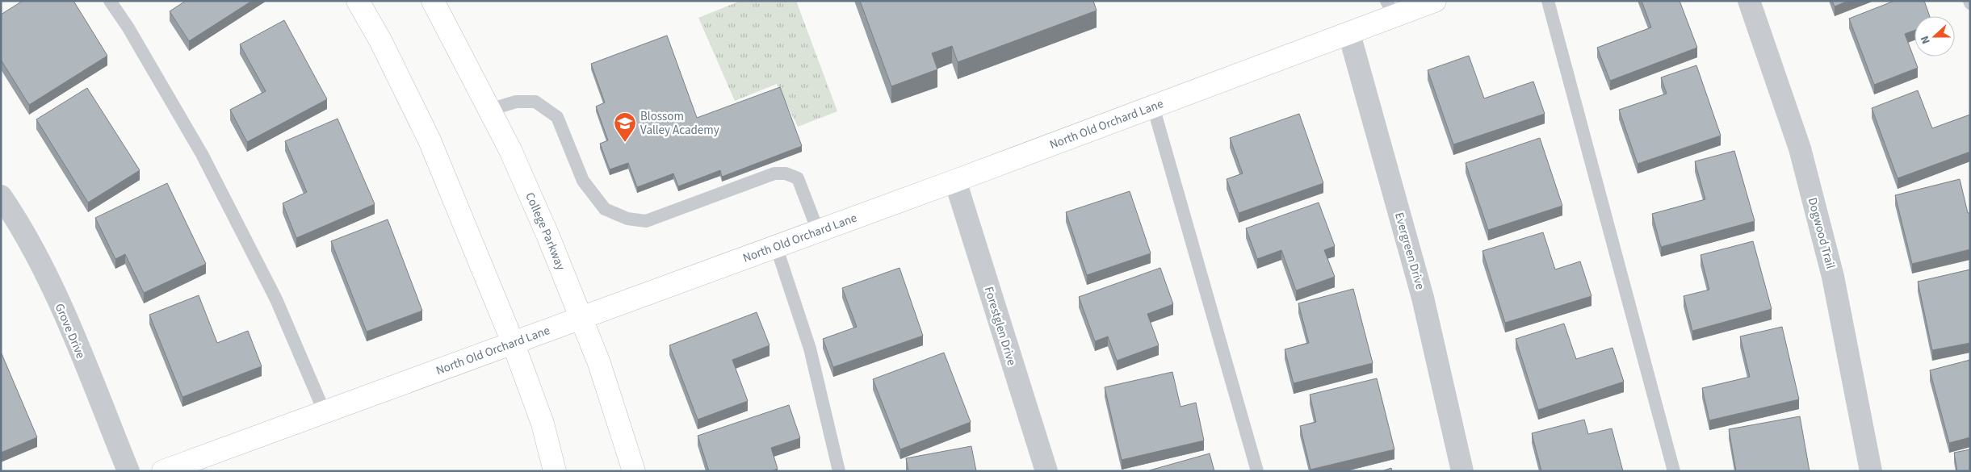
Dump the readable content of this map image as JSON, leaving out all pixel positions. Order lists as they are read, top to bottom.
{
  "streets": {
    "street": [
      "North Old Orchard Lane",
      "College Parkway",
      "Dogwood Trail",
      "Evergreen Drive",
      "Forestglen Drive",
      "Grove Drive"
    ]
  },
  "crossings": [
    ["North Old Orchard Lane", "College Parkway"],
    ["North Old Orchard Lane", "Evergreen Drive"],
    ["North Old Orchard Lane", "Forestglen Drive"]
  ],
  "places": {
    "school or university": ["Blossom Valley Academy"]
  },
  "north": "left"
}
